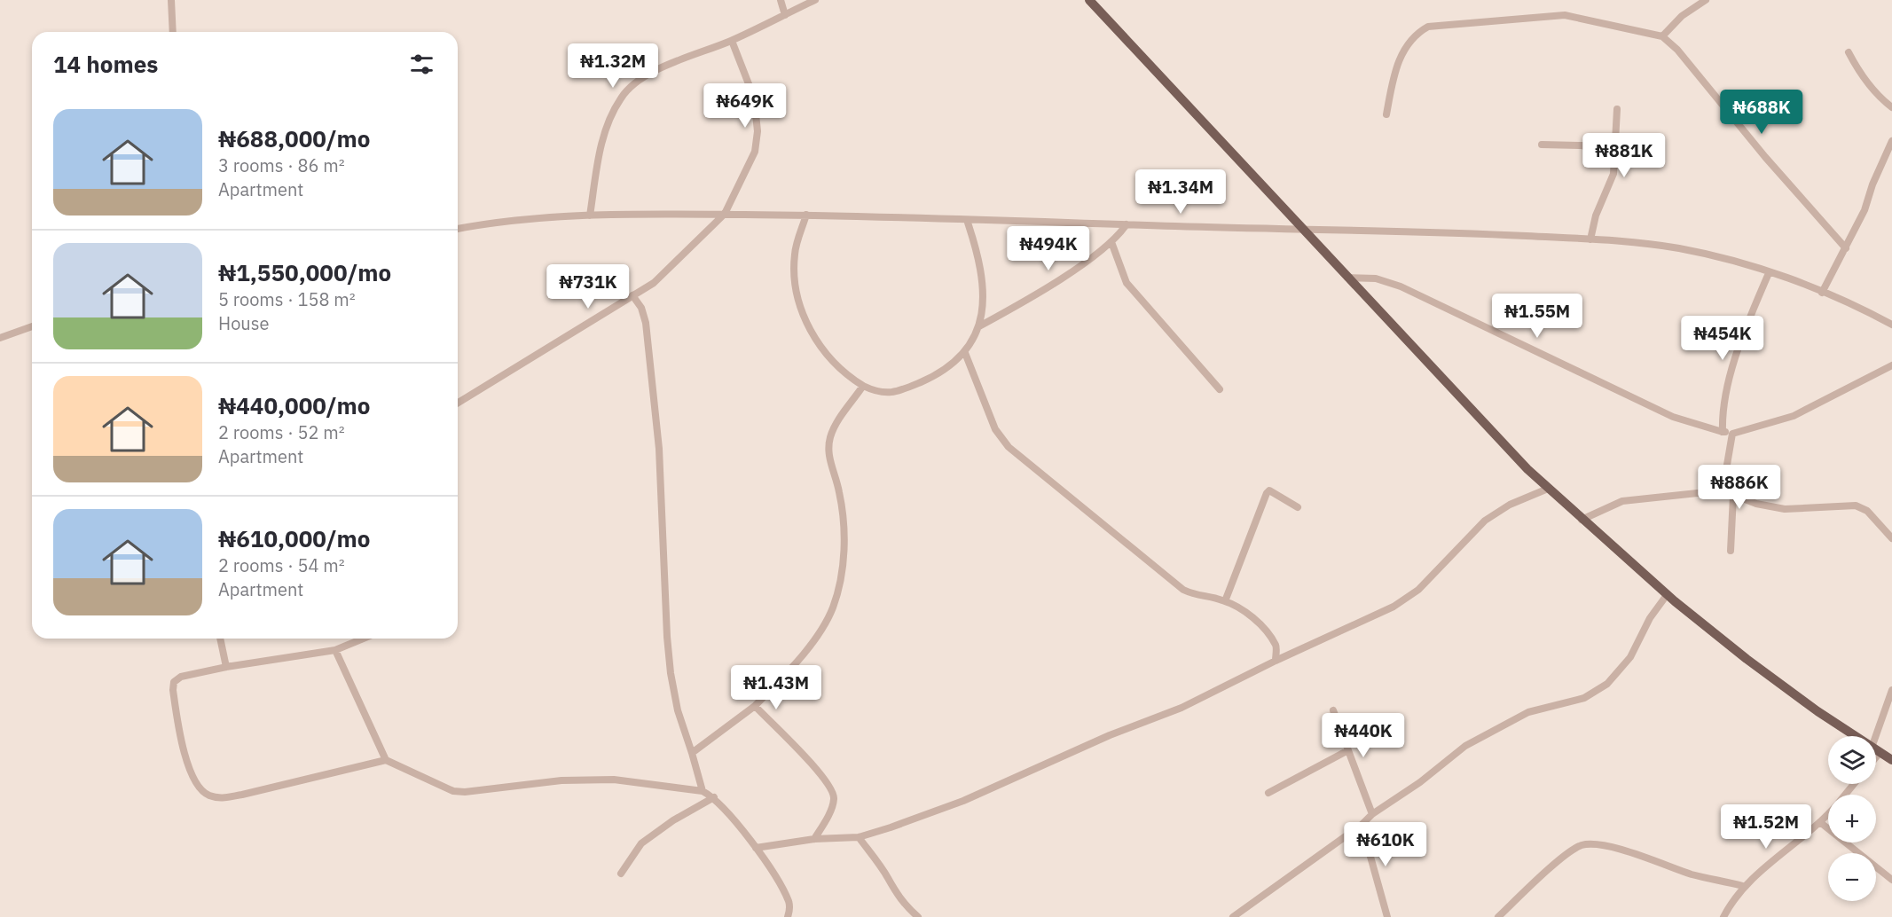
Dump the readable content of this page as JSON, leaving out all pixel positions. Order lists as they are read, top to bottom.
{
  "page": {
    "heading": "14 homes",
    "price": [
      "₦1.32M",
      "₦649K",
      "₦688K",
      "₦881K",
      "₦1.34M",
      "₦494K",
      "₦731K",
      "₦1.55M",
      "₦454K",
      "₦886K",
      "₦1.43M",
      "₦440K",
      "₦1.52M",
      "₦610K"
    ],
    "list": [
      {
        "name": "₦688,000/mo",
        "note": "3 rooms · 86 m² · Apartment"
      },
      {
        "name": "₦1,550,000/mo",
        "note": "5 rooms · 158 m² · House"
      },
      {
        "name": "₦440,000/mo",
        "note": "2 rooms · 52 m² · Apartment"
      },
      {
        "name": "₦610,000/mo",
        "note": "2 rooms · 54 m² · Apartment"
      }
    ],
    "map_buttons": ["+", "−"]
  }
}
